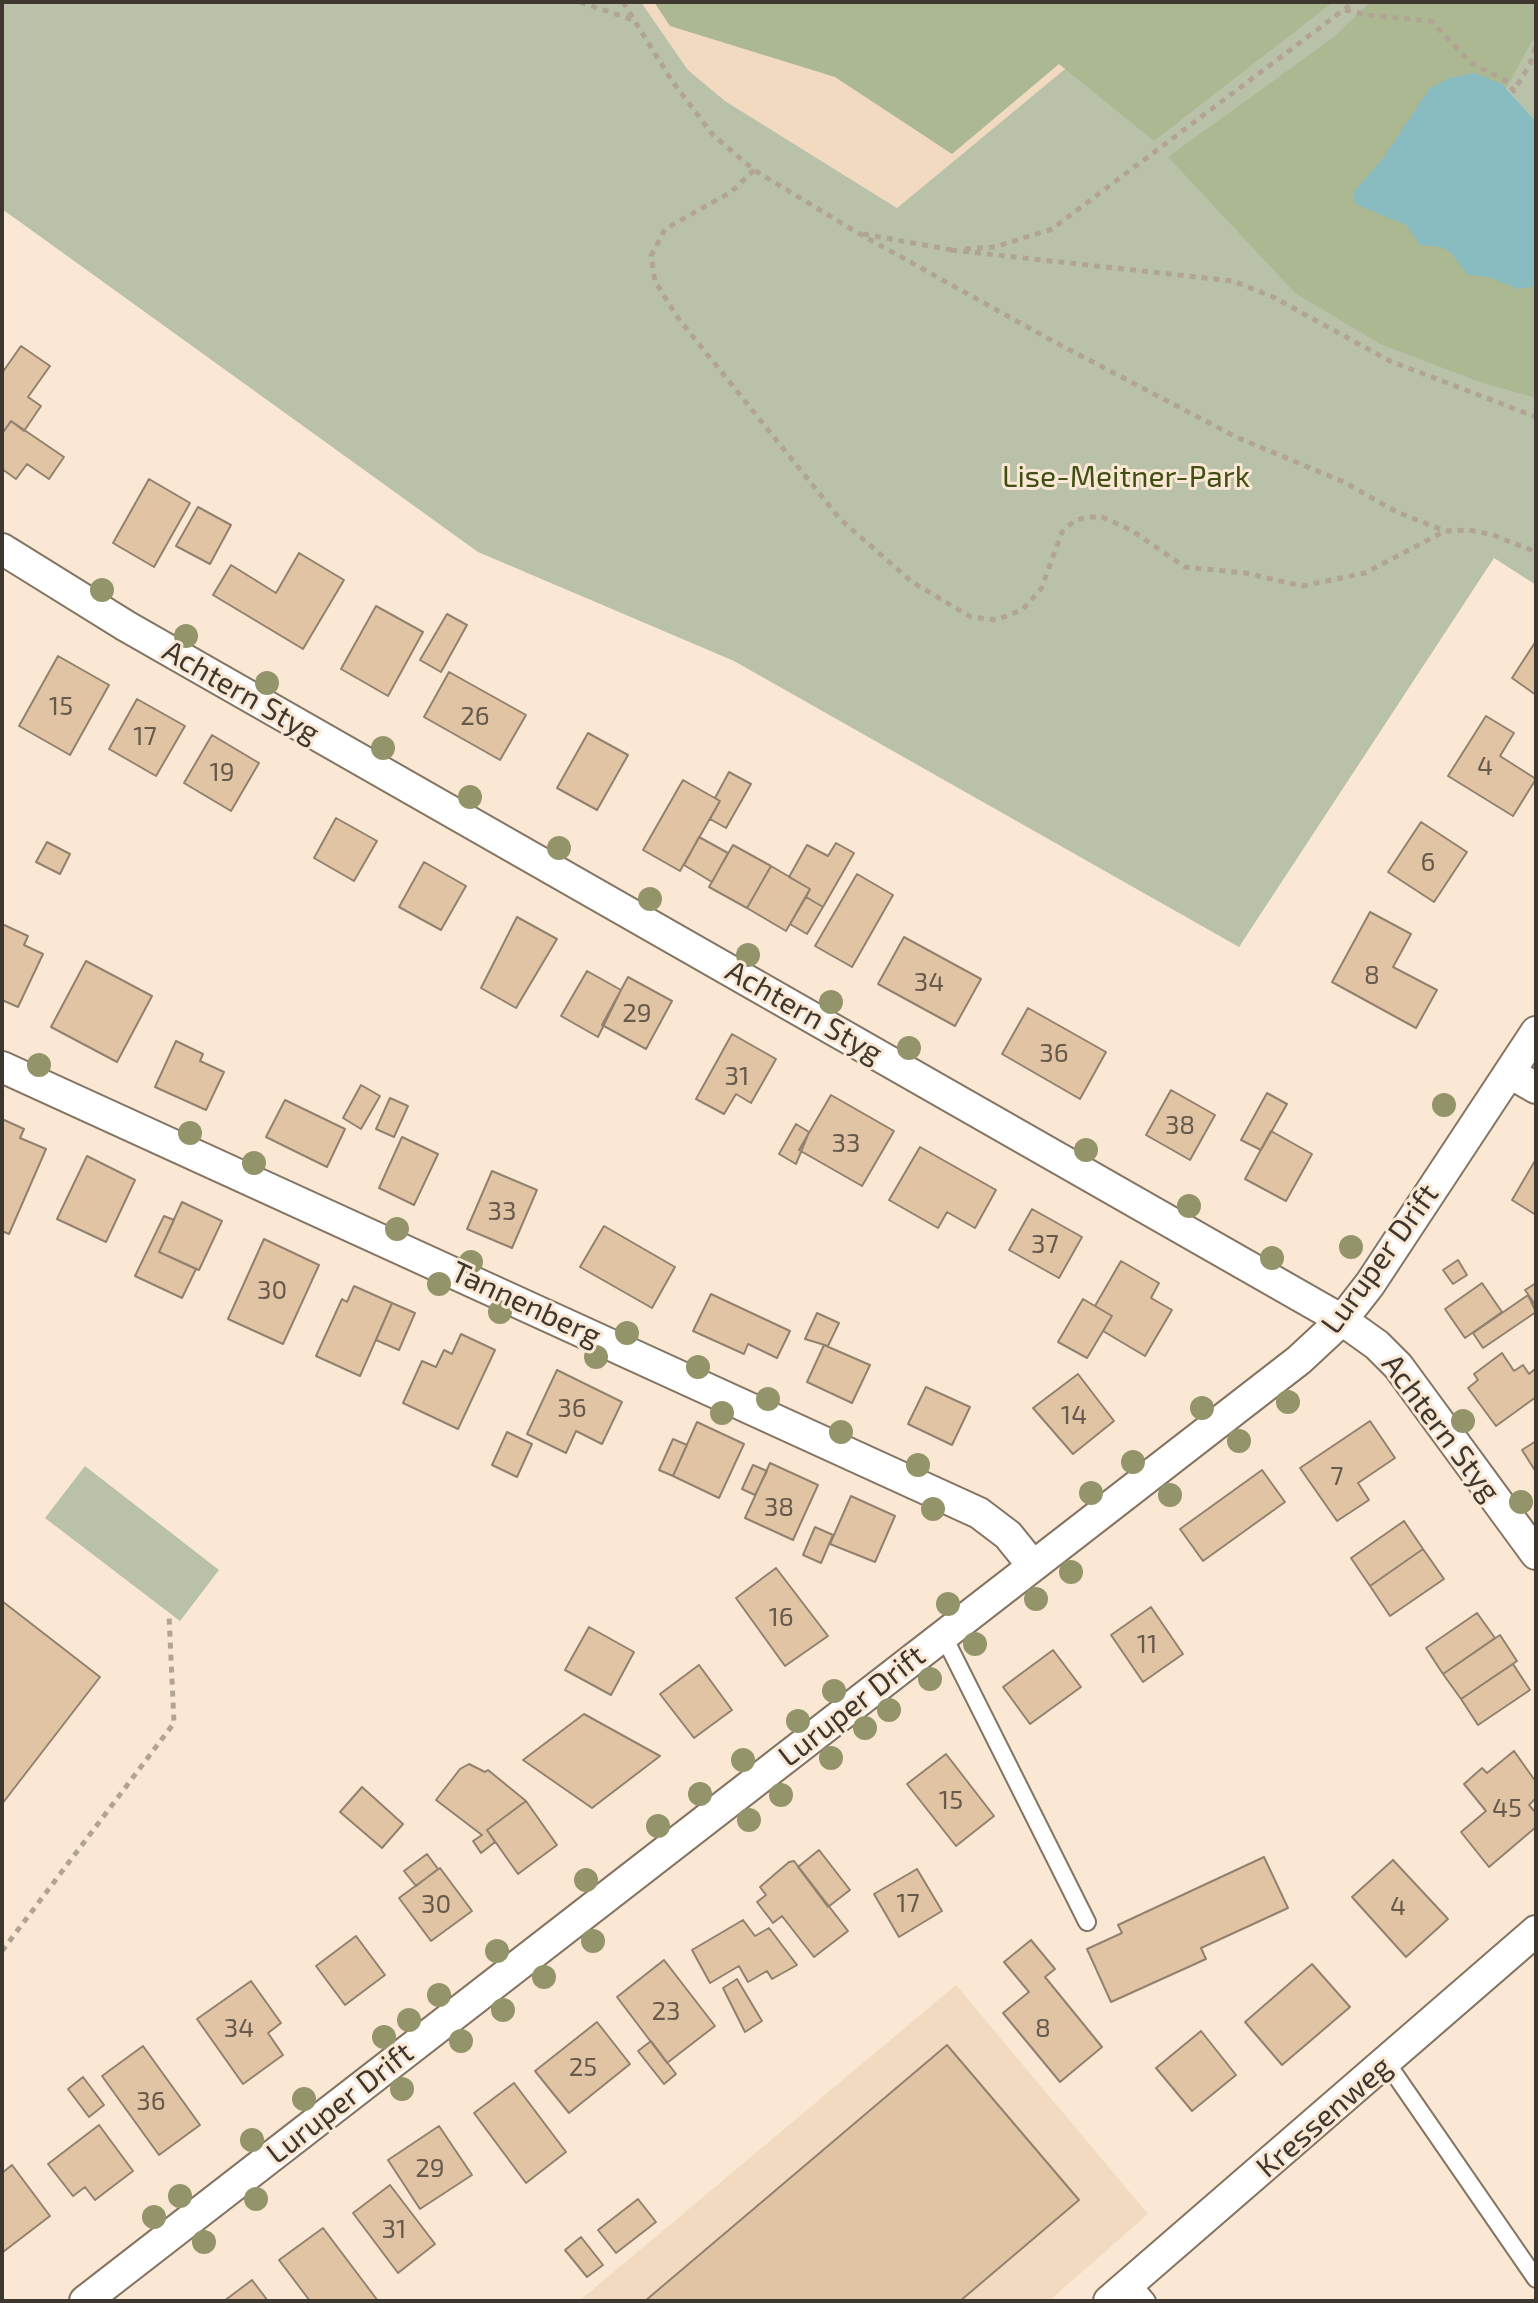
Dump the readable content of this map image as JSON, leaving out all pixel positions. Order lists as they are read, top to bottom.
{
  "streets": {
    "street": [
      "Achtern Styg",
      "Luruper Drift",
      "Tannenberg",
      "Kressenweg"
    ]
  },
  "crossings": [
    ["Achtern Styg", "Luruper Drift"],
    ["Luruper Drift", "Tannenberg"]
  ],
  "parks": ["Lise-Meitner-Park"],
  "house_numbers": [
    "15",
    "26",
    "17",
    "4",
    "19",
    "6",
    "8",
    "34",
    "29",
    "36",
    "31",
    "38",
    "33",
    "33",
    "37",
    "30",
    "36",
    "14",
    "7",
    "38",
    "16",
    "11",
    "15",
    "45",
    "17",
    "30",
    "4",
    "23",
    "34",
    "8",
    "25",
    "36",
    "29",
    "31"
  ]
}
